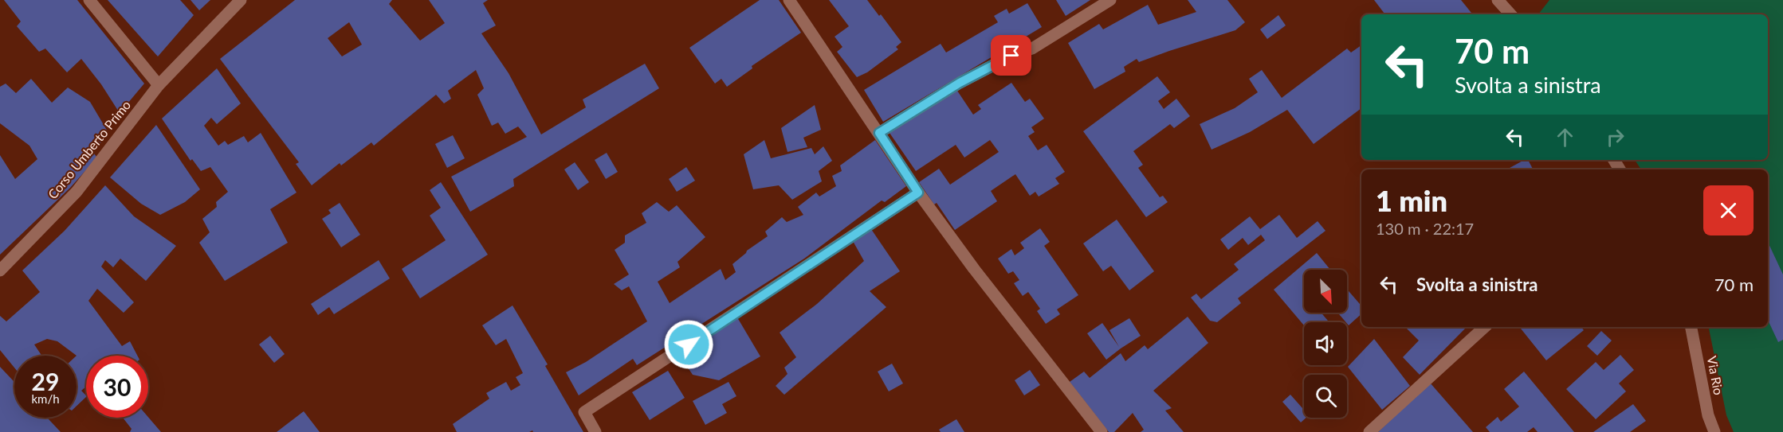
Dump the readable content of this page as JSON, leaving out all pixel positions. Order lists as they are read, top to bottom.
{
  "streets": {
    "street": ["Corso Umberto Primo", "Via Rio"]
  },
  "north": "bottom right",
  "page": {
    "turn": ["70 m", "Svolta a sinistra"],
    "heading": ["1 min", "130 m · 22:17"],
    "list": [
      {
        "name": "Svolta a sinistra",
        "value": "70 m"
      }
    ],
    "speed": "29 km/h",
    "limit": "30"
  }
}
